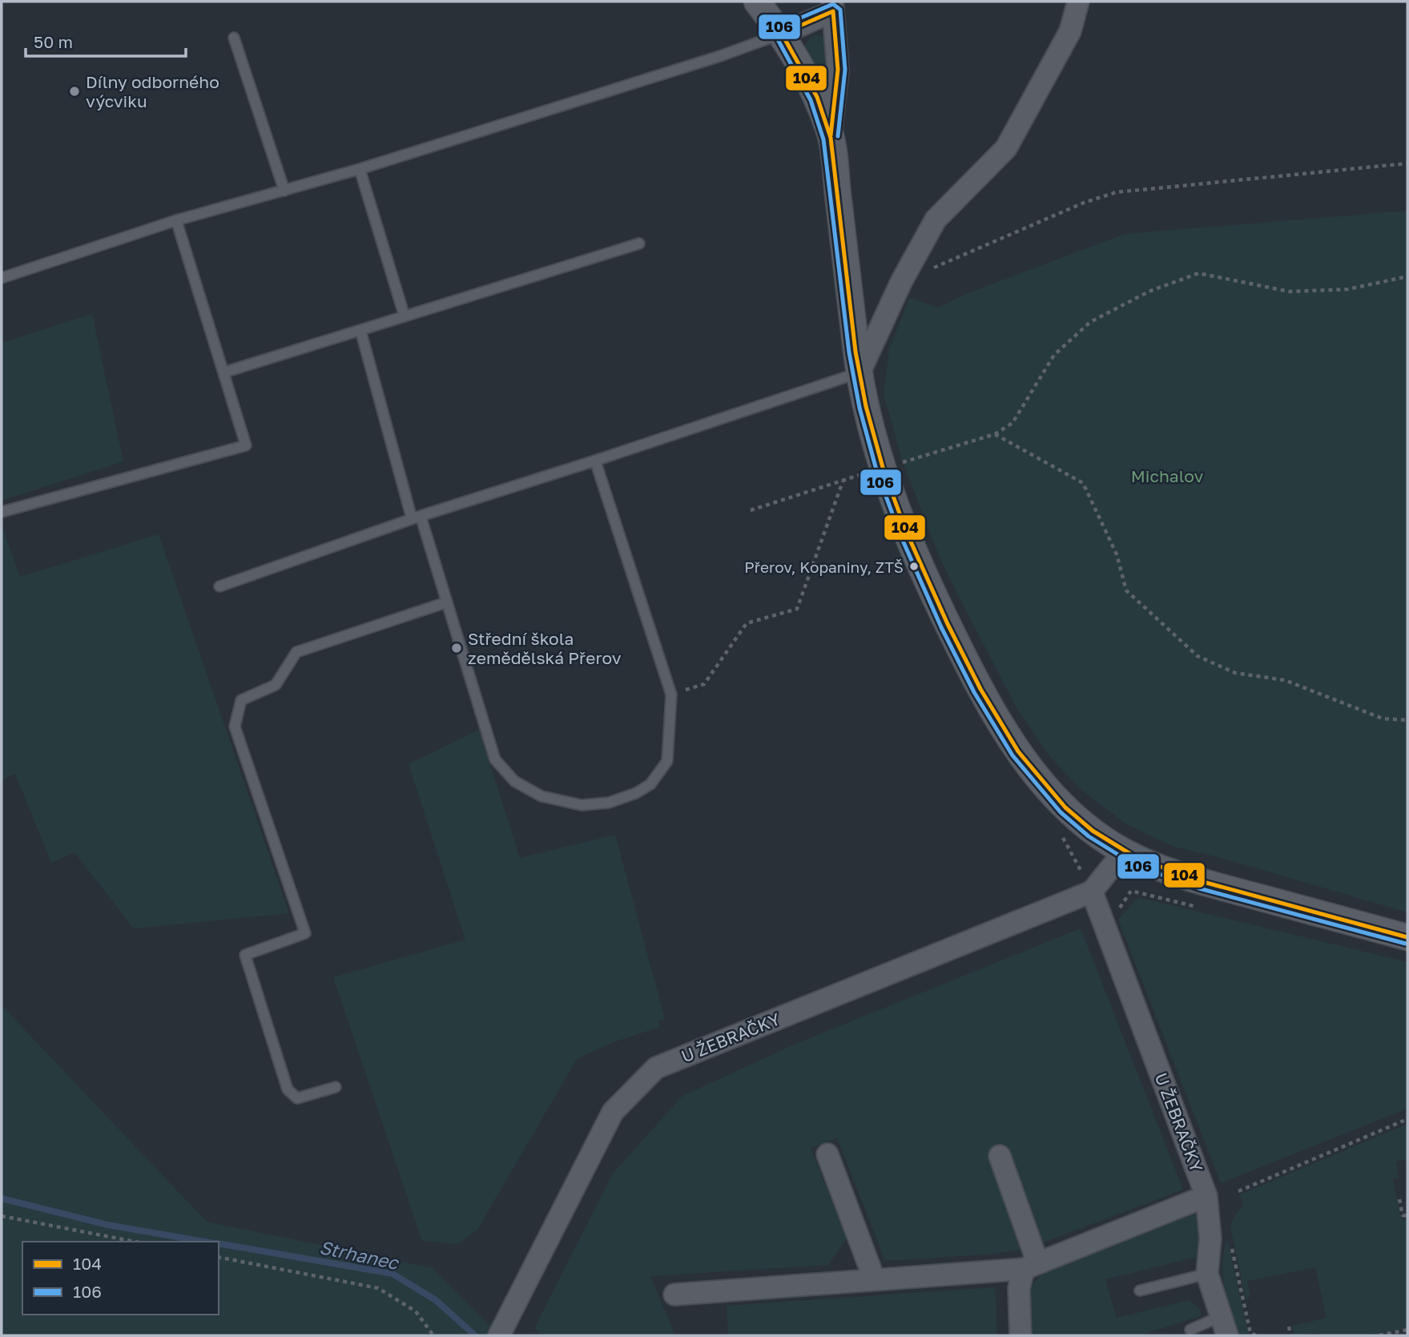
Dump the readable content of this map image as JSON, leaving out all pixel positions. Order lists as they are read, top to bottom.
{
  "streets": {
    "street": ["U ŽEBRAČKY"]
  },
  "water": ["Strhanec"],
  "parks": ["Michalov"],
  "places": ["Dílny odborného výcviku", "Přerov, Kopaniny, ZTŠ", "Střední škola zemědělská Přerov"],
  "lines": ["transit line 106", "transit line 104"],
  "legend": ["104", "106"],
  "scale_bar": "50 m"
}
